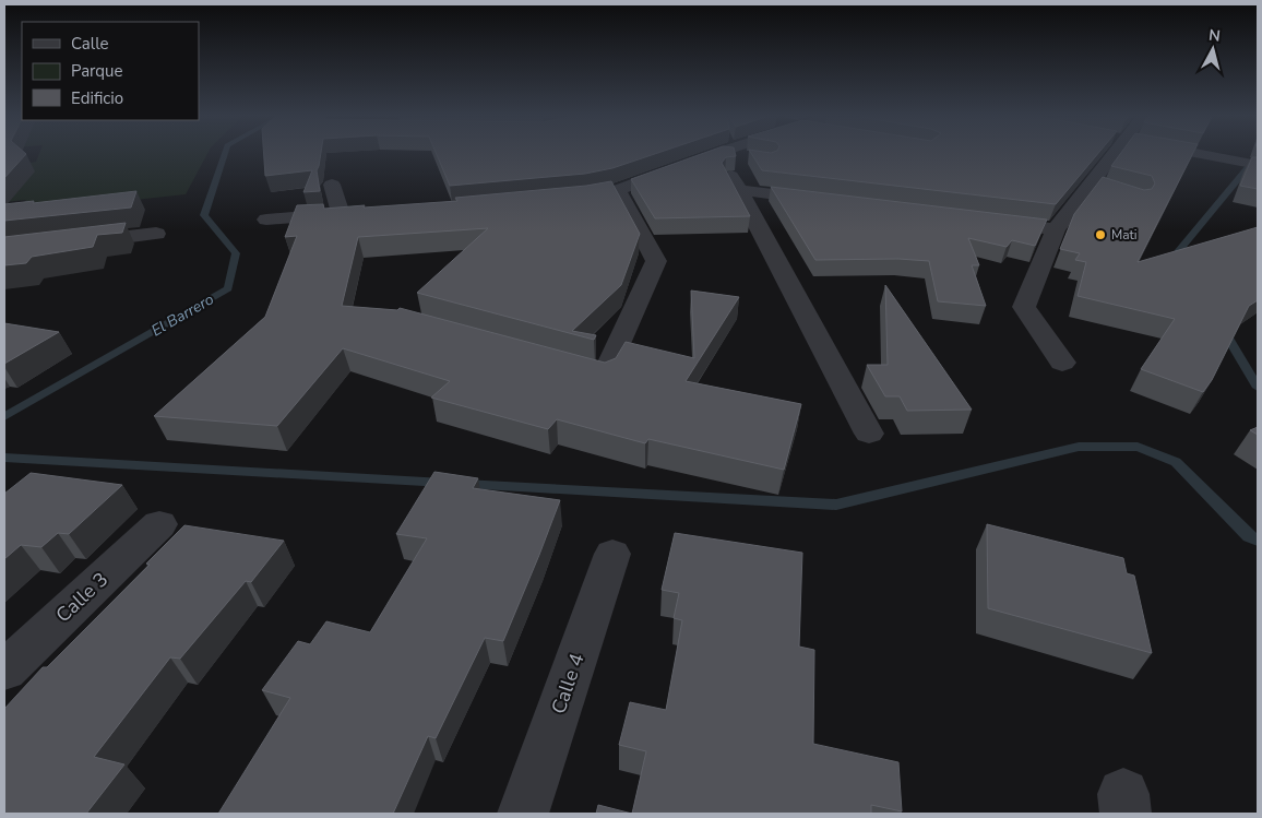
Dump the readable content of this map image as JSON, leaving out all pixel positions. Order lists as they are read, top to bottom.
{
  "streets": {
    "street": ["Calle 3", "Calle 4"]
  },
  "water": ["El Barrero"],
  "places": ["Mati"],
  "legend": ["Calle", "Parque", "Edificio"],
  "north": "top"
}
